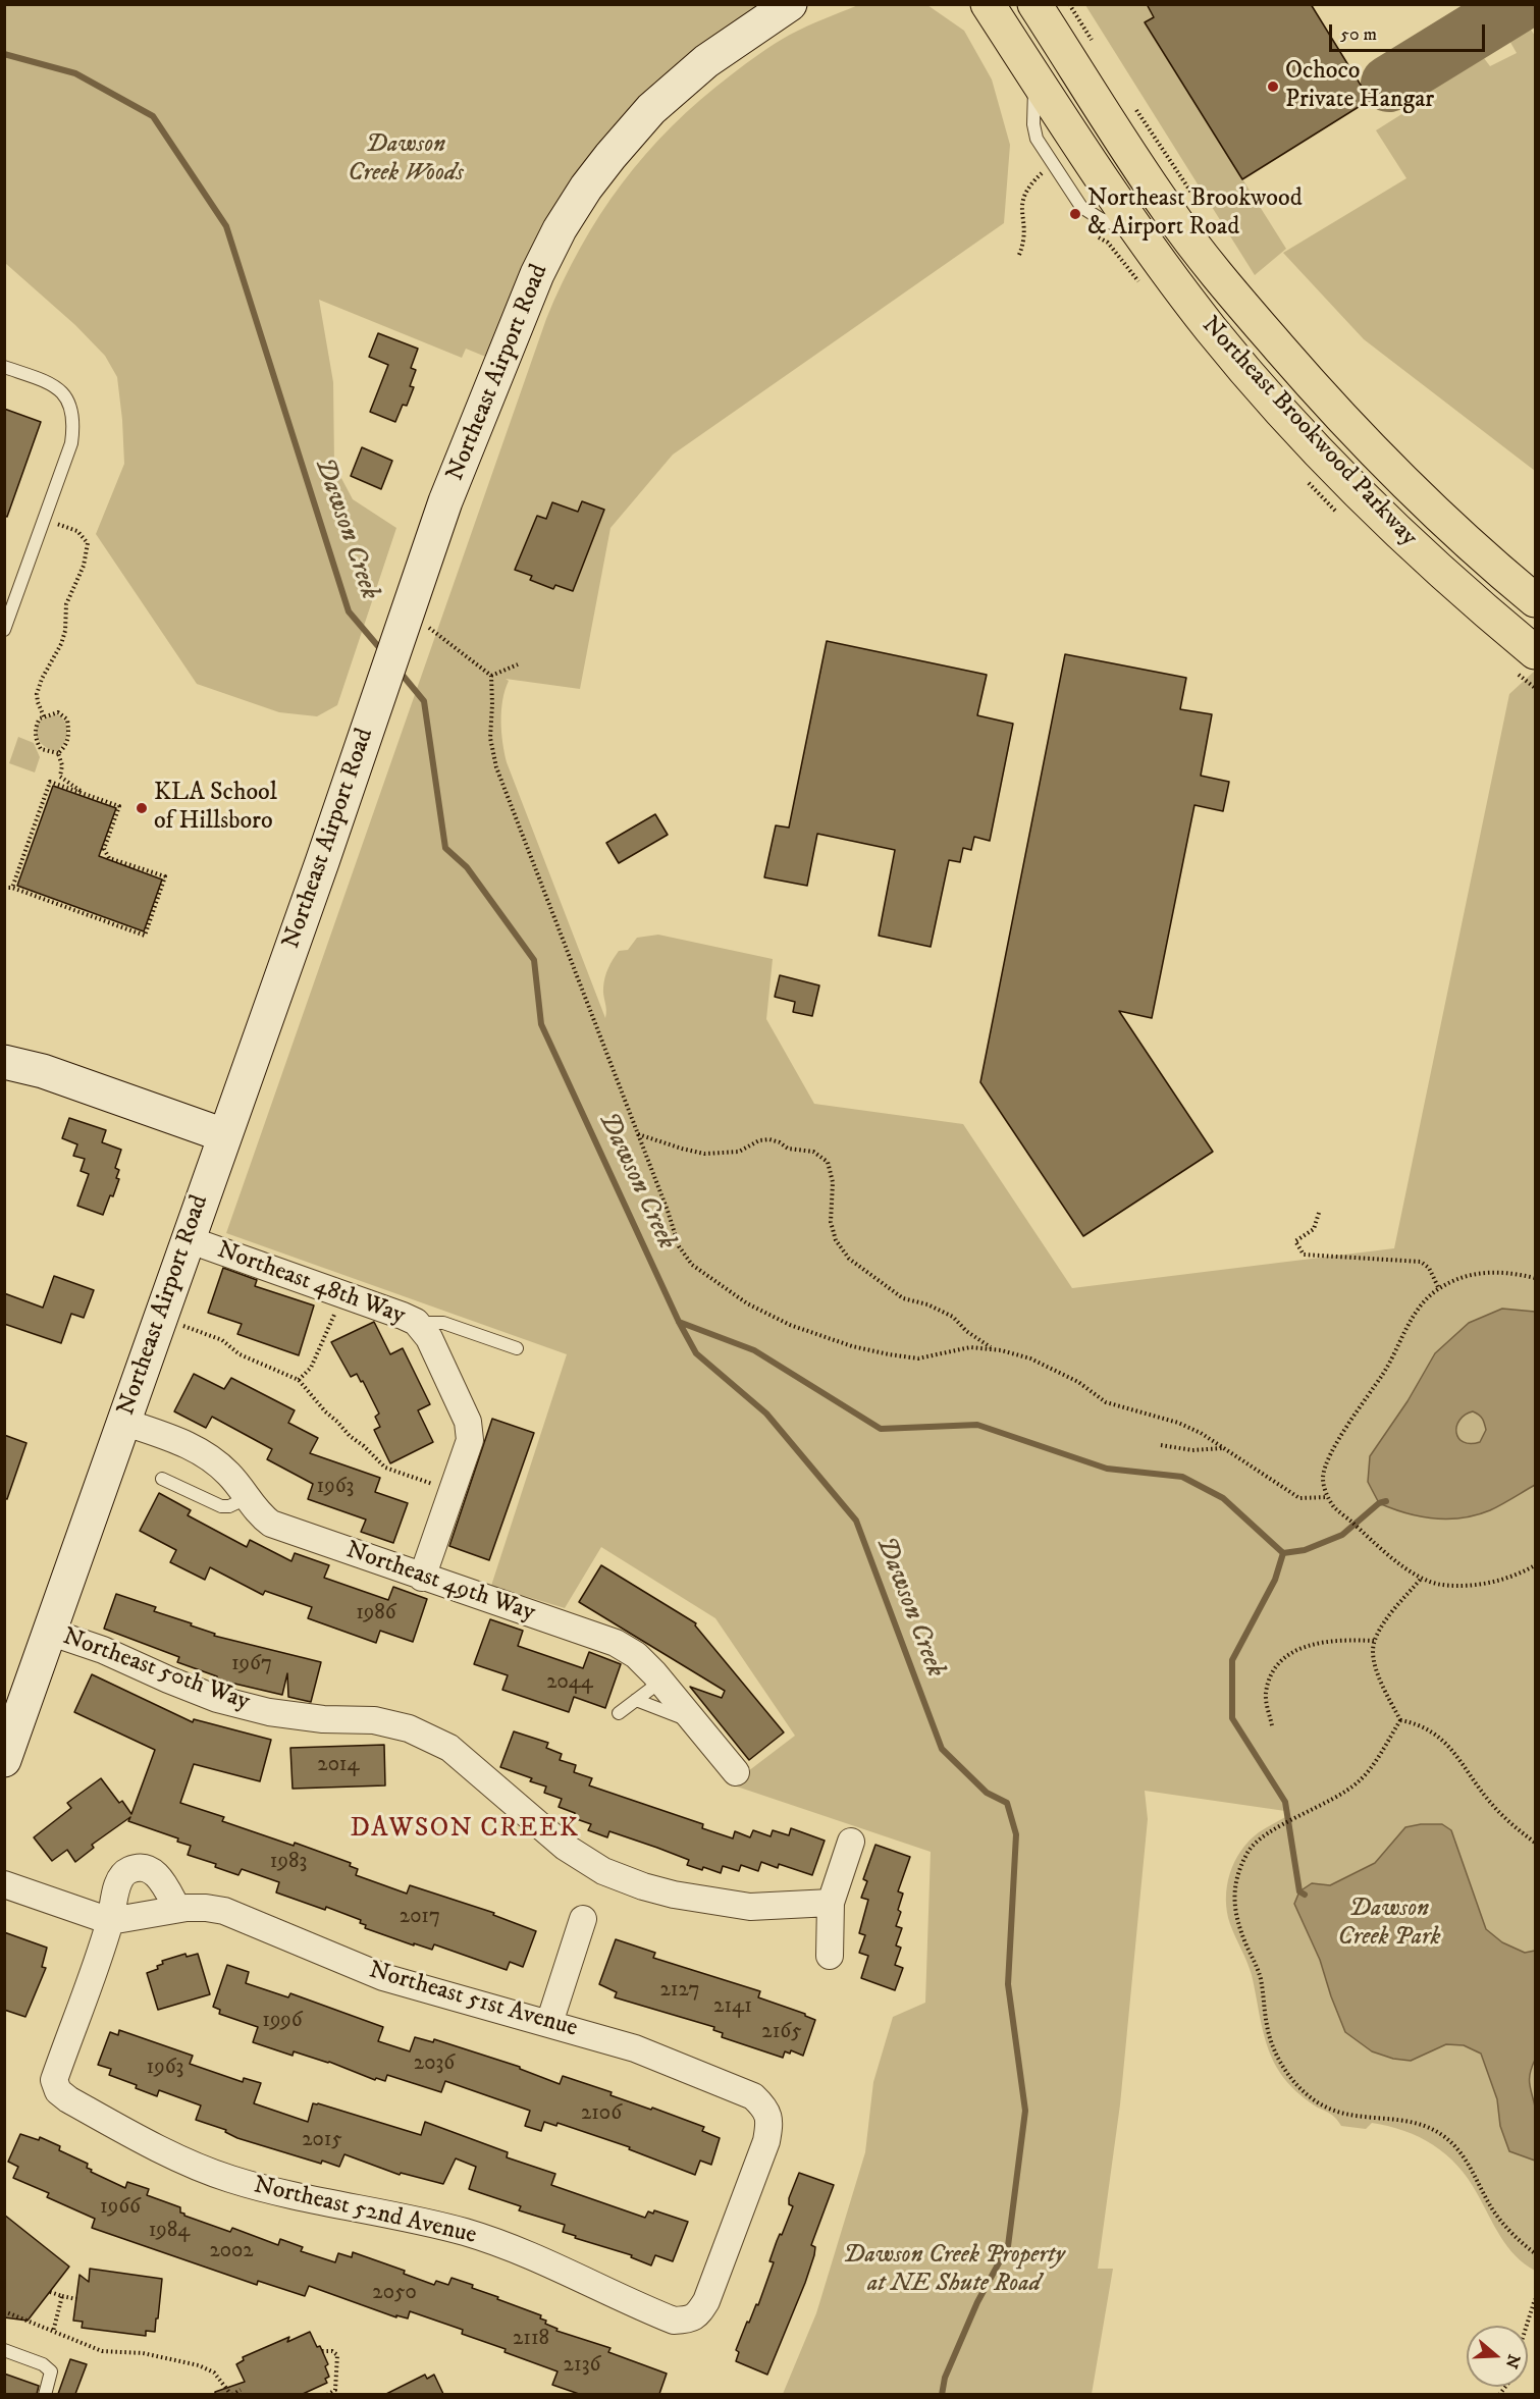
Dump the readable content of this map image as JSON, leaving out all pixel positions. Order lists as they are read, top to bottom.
{
  "streets": {
    "main road": ["Northeast Brookwood Parkway"],
    "street": [
      "Northeast Airport Road",
      "Northeast 48th Way",
      "Northeast 49th Way",
      "Northeast 50th Way",
      "Northeast 51st Avenue",
      "Northeast 52nd Avenue"
    ]
  },
  "crossings": [
    ["Northeast Airport Road", "Northeast 48th Way"],
    ["Northeast Airport Road", "Northeast 49th Way"],
    ["Northeast Airport Road", "Northeast 50th Way"],
    ["Northeast 48th Way", "Northeast 49th Way"],
    ["Northeast 51st Avenue", "Northeast 52nd Avenue"]
  ],
  "districts": ["DAWSON CREEK"],
  "water": ["Dawson Creek"],
  "parks": ["Dawson Creek Woods", "Dawson Creek Park", "Dawson Creek Property at NE Shute Road"],
  "places": ["Ochoco Private Hangar", "Northeast Brookwood & Airport Road", "KLA School of Hillsboro"],
  "house_numbers": [
    "1963",
    "1986",
    "1967",
    "2044",
    "2014",
    "1983",
    "2017",
    "2127",
    "2141",
    "1996",
    "2165",
    "2036",
    "1963",
    "2106",
    "2015",
    "1966",
    "1984",
    "2002",
    "2050",
    "2118",
    "2136"
  ],
  "scale_bar": "50 m",
  "north": "right"
}
